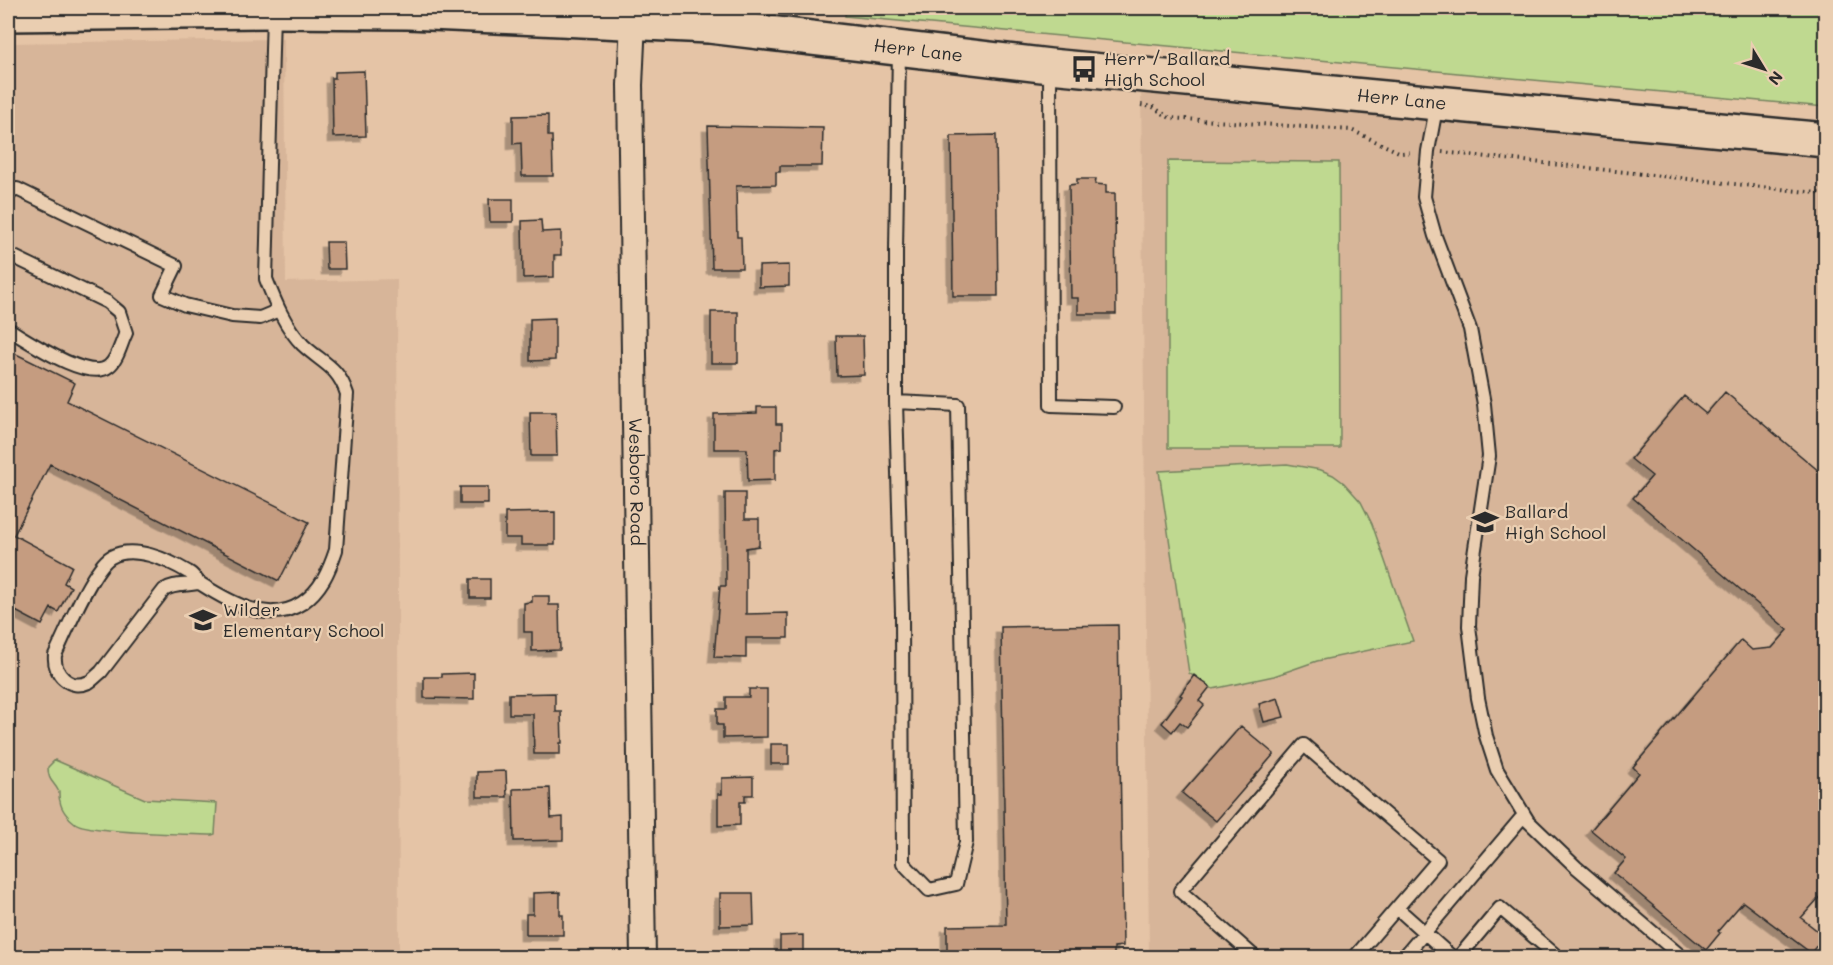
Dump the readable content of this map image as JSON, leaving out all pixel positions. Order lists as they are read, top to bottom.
{
  "streets": {
    "main road": ["Herr Lane"],
    "street": ["Wesboro Road"]
  },
  "crossings": [
    ["Herr Lane", "Wesboro Road"]
  ],
  "places": {
    "bus stop": ["Herr / Ballard High School"],
    "school or university": ["Ballard High School", "Wilder Elementary School"]
  },
  "north": "bottom right"
}
